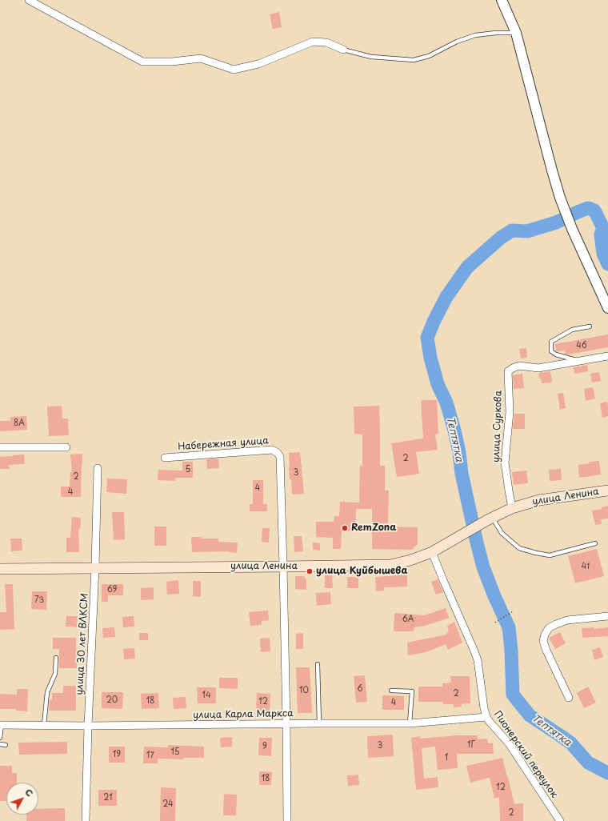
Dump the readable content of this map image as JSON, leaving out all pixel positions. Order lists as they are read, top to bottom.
{
  "streets": {
    "main road": ["улица Ленина"],
    "street": [
      "улица Суркова",
      "Набережная улица",
      "улица 30 лет ВЛКСМ",
      "улица Карла Маркса",
      "Пионерский переулок"
    ]
  },
  "crossings": [
    ["улица Суркова", "улица Ленина"],
    ["Набережная улица", "улица Ленина"],
    ["улица Ленина", "улица 30 лет ВЛКСМ"],
    ["улица Ленина", "Пионерский переулок"],
    ["улица 30 лет ВЛКСМ", "улица Карла Маркса"],
    ["улица Карла Маркса", "Пионерский переулок"]
  ],
  "water": ["Тептятка"],
  "places": ["RemZona", "улица Куйбышева"],
  "house_numbers": [
    "46",
    "8А",
    "2",
    "5",
    "3",
    "2",
    "4",
    "4",
    "41",
    "69",
    "73",
    "6А",
    "6",
    "10",
    "2",
    "14",
    "20",
    "18",
    "12",
    "4",
    "1Г",
    "3",
    "9",
    "15",
    "19",
    "17",
    "1",
    "18",
    "12",
    "21",
    "24",
    "2"
  ],
  "north": "top right"
}
